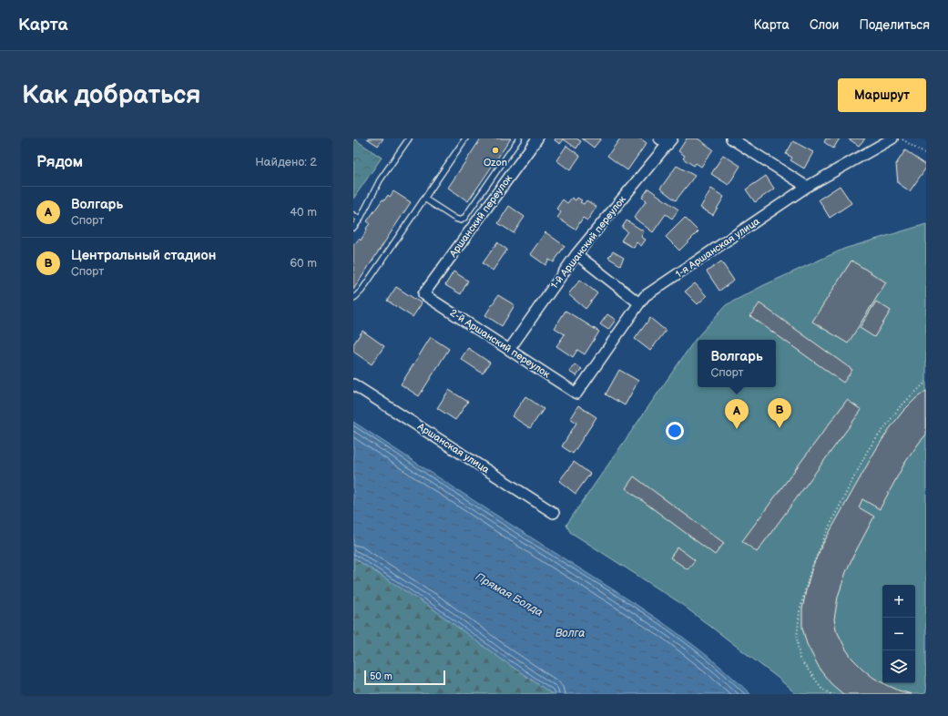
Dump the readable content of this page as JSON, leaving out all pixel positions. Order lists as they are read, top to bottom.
{
  "streets": {
    "street": [
      "Аршанский переулок",
      "1-й Аршанский переулок",
      "1-я Аршанская улица",
      "2-й Аршанский переулок",
      "Аршанская улица"
    ]
  },
  "crossings": [
    ["Аршанский переулок", "2-й Аршанский переулок"],
    ["1-й Аршанский переулок", "2-й Аршанский переулок"],
    ["1-я Аршанская улица", "2-й Аршанский переулок"]
  ],
  "water": ["Прямая Болда", "Волга"],
  "places": ["Ozon"],
  "scale_bar": "50 m",
  "page": {
    "header": "Карта",
    "nav": ["Карта", "Слои", "Поделиться"],
    "buttons": "Маршрут",
    "title": "Как добраться",
    "heading": ["Рядом", "Найдено: 2"],
    "list": [
      {
        "mark": "A",
        "name": "Волгарь",
        "note": "Спорт",
        "value": "40 m"
      },
      {
        "mark": "B",
        "name": "Центральный стадион",
        "note": "Спорт",
        "value": "60 m"
      }
    ],
    "popup": ["Волгарь", "Спорт"],
    "pins": ["B", "A"],
    "map_buttons": ["+", "−"],
    "scale": "50 m"
  }
}
